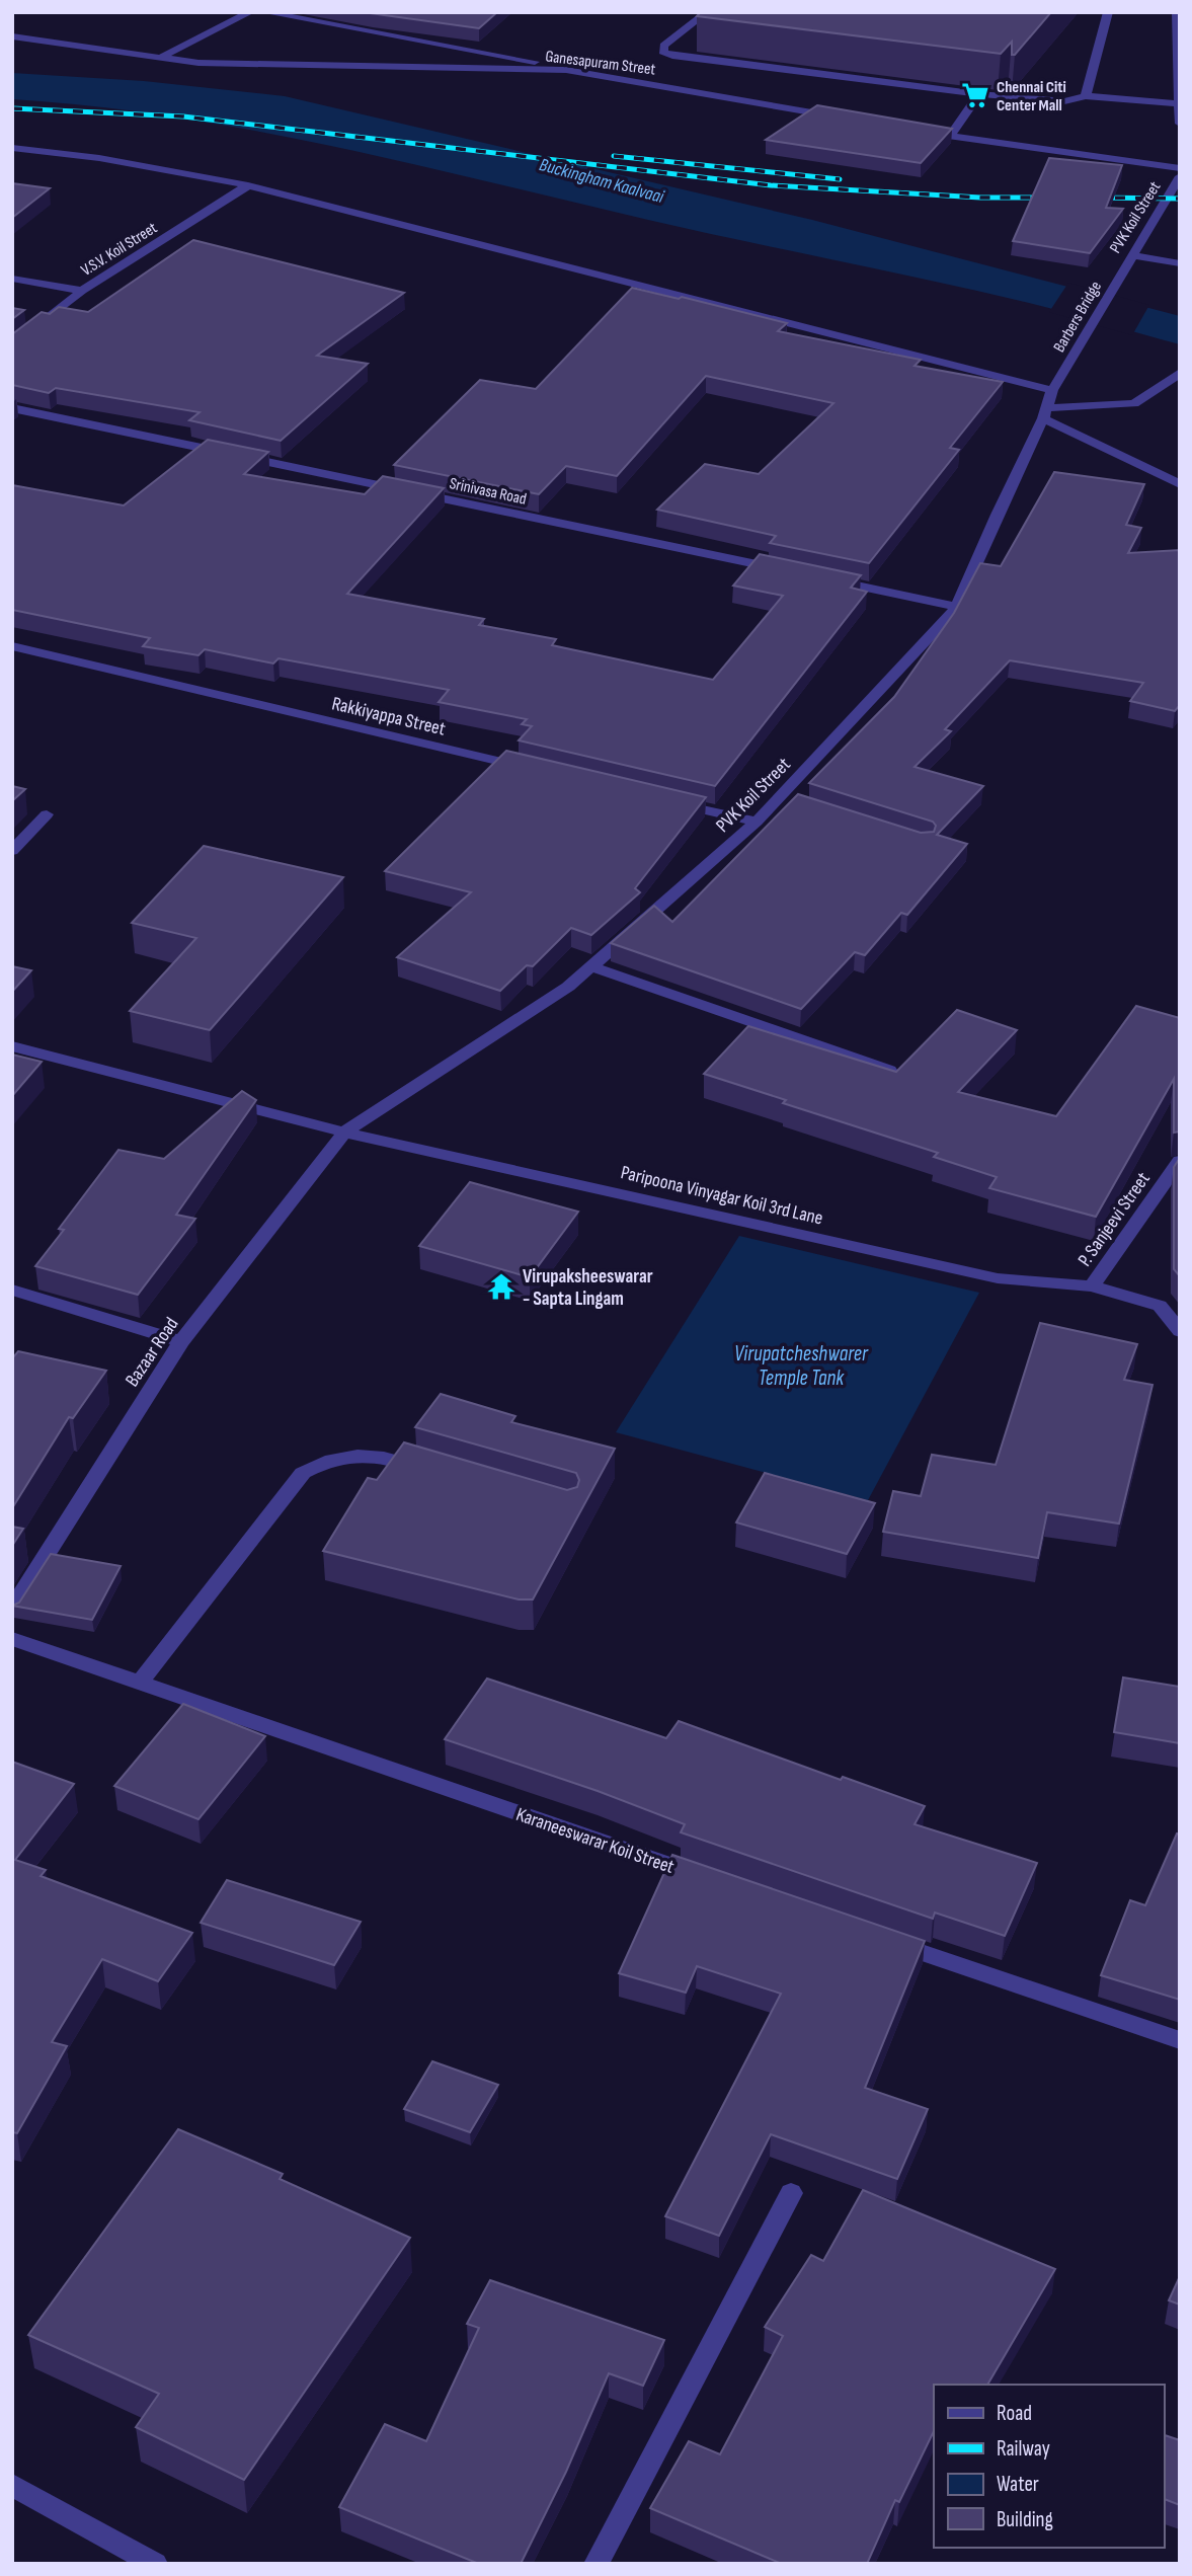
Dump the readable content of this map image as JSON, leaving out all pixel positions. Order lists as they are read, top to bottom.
{
  "streets": {
    "street": [
      "Ganesapuram Street",
      "PVK Koil Street",
      "V.S.V. Koil Street",
      "Barbers Bridge",
      "Srinivasa Road",
      "Rakkiyappa Street",
      "Paripoona Vinyagar Koil 3rd Lane",
      "P. Sanjeevi Street",
      "Bazaar Road",
      "Karaneeswarar Koil Street"
    ]
  },
  "crossings": [
    ["PVK Koil Street", "Barbers Bridge"],
    ["PVK Koil Street", "Paripoona Vinyagar Koil 3rd Lane"],
    ["PVK Koil Street", "Bazaar Road"],
    ["Paripoona Vinyagar Koil 3rd Lane", "P. Sanjeevi Street"],
    ["Paripoona Vinyagar Koil 3rd Lane", "Bazaar Road"]
  ],
  "water": ["Buckingham Kaalvaai", "Virupatcheshwarer Temple Tank"],
  "places": {
    "supermarket": ["Chennai Citi Center Mall"],
    "temple": ["Virupaksheeswarar - Sapta Lingam"]
  },
  "legend": [
    "Road",
    "Railway",
    "Water",
    "Building"
  ]
}
